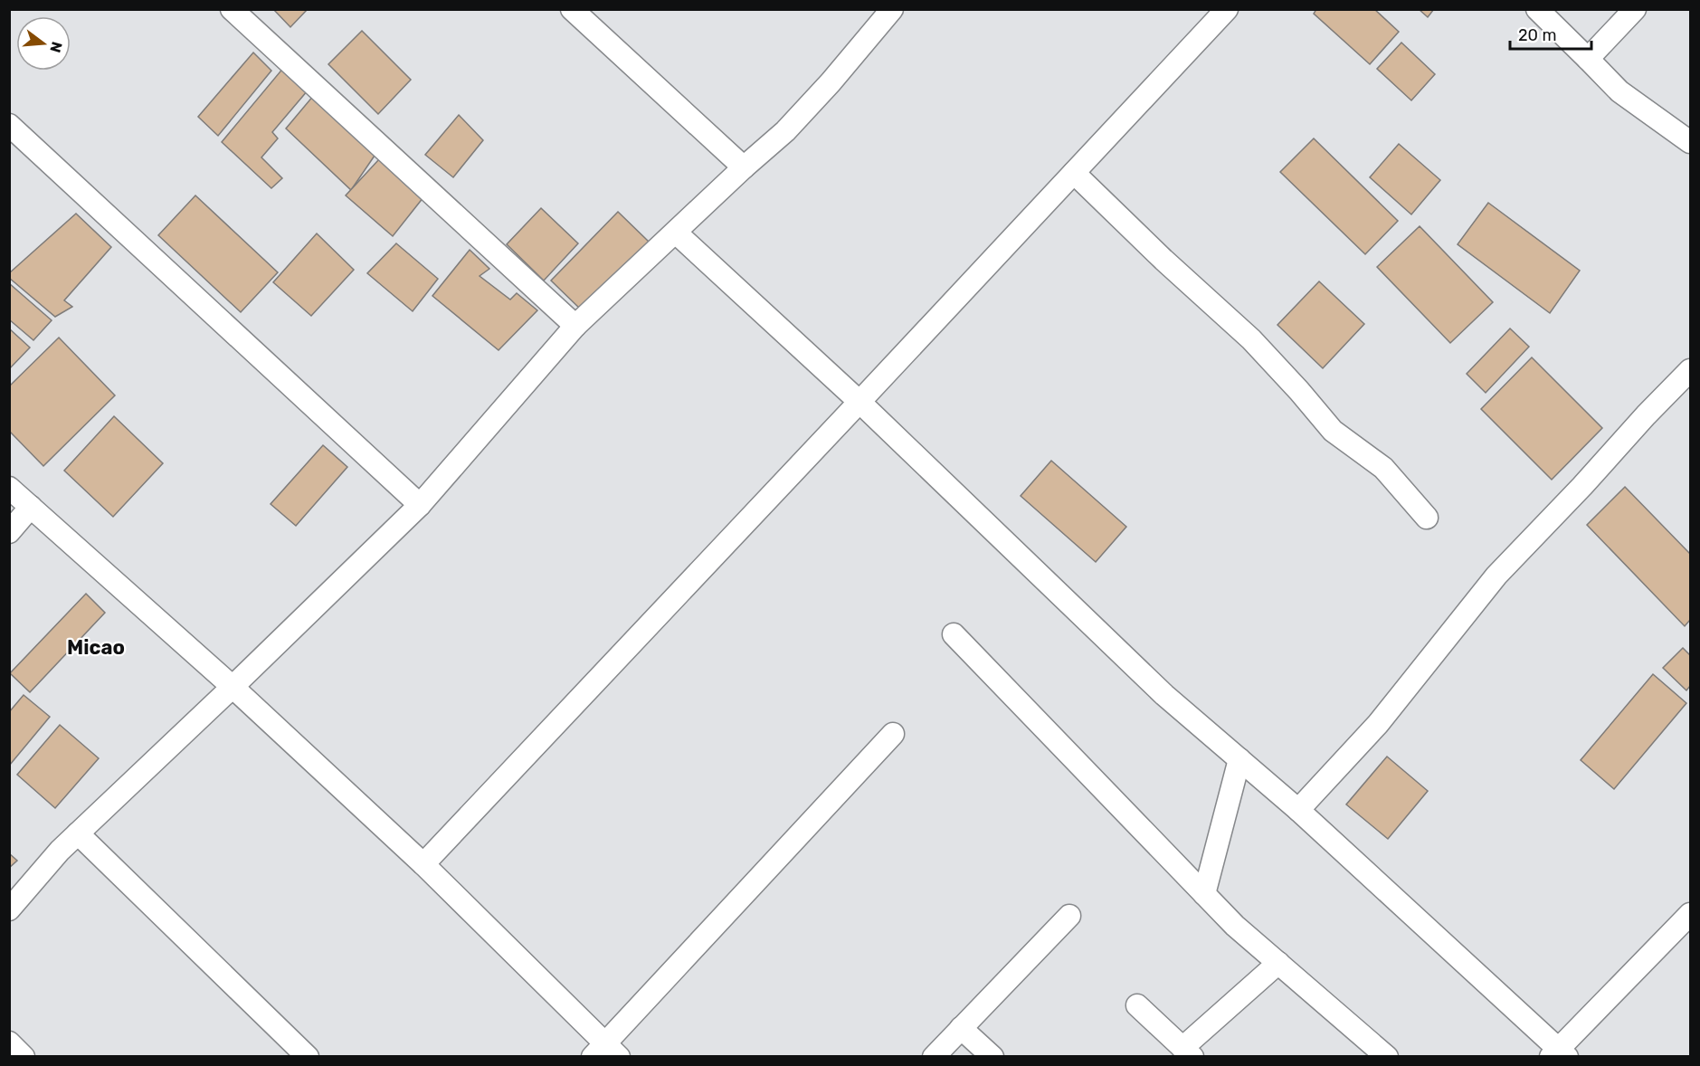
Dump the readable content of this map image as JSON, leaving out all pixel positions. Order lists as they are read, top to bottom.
{
  "districts": ["Micao"],
  "scale_bar": "20 m",
  "north": "right"
}
